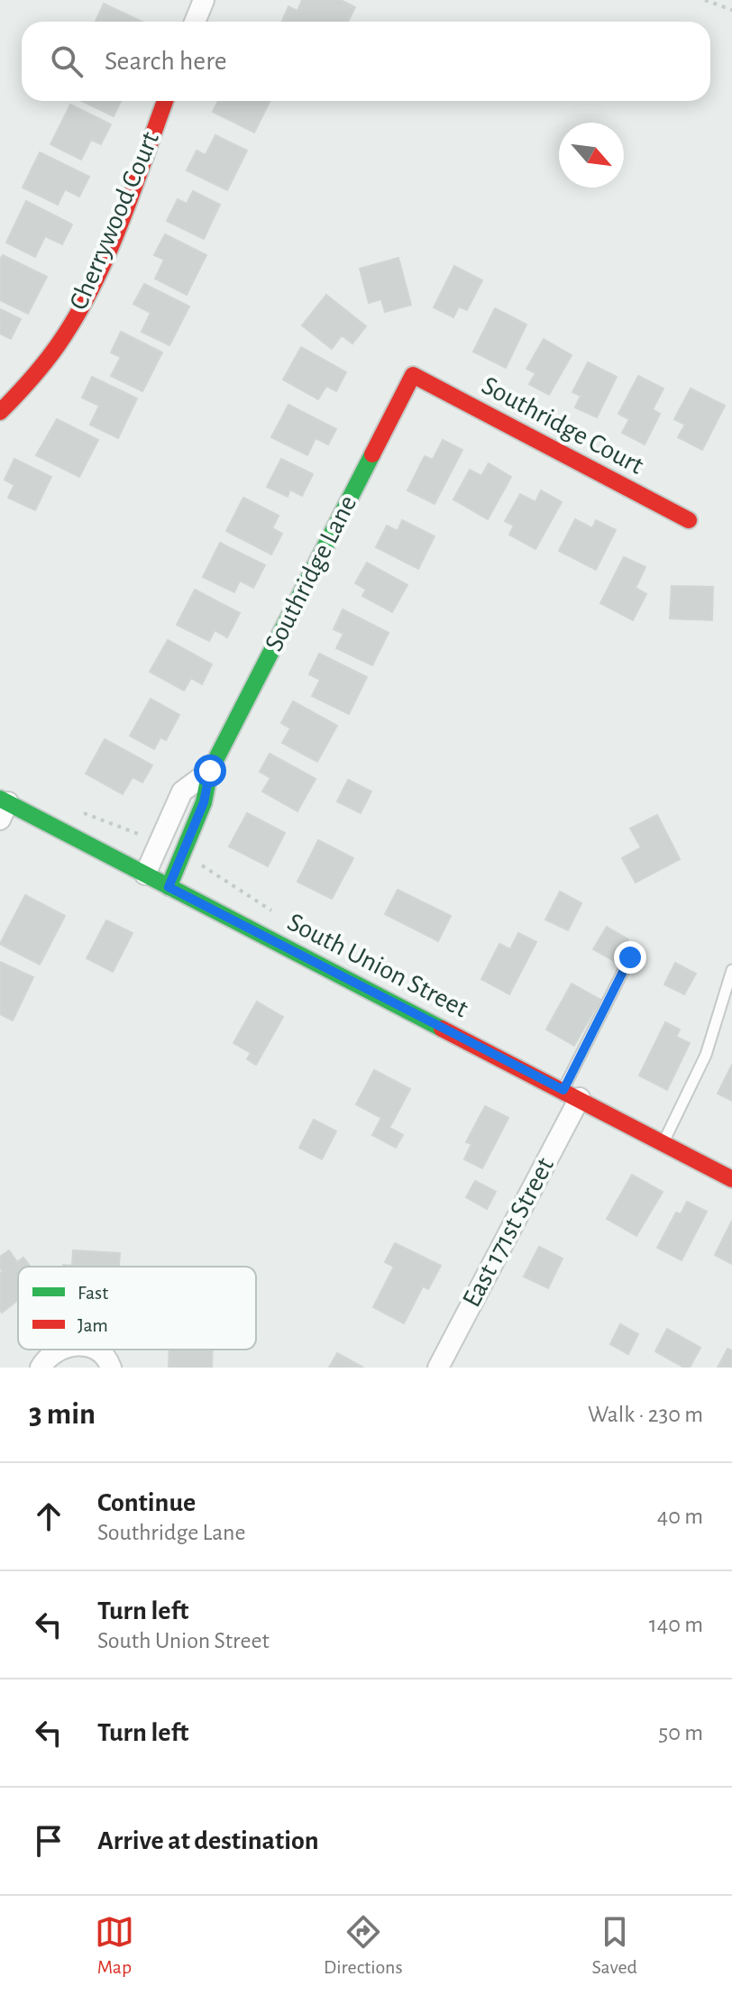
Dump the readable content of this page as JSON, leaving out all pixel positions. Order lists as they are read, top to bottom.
{
  "streets": {
    "street": [
      "Cherrywood Court",
      "Southridge Court",
      "Southridge Lane",
      "South Union Street",
      "East 171st Street"
    ]
  },
  "crossings": [
    ["Southridge Court", "Southridge Lane"],
    ["Southridge Lane", "South Union Street"],
    ["South Union Street", "East 171st Street"]
  ],
  "legend": ["Fast", "Jam"],
  "north": "bottom right",
  "page": {
    "search": "Search here",
    "heading": ["3 min", "Walk · 230 m"],
    "list": [
      ["Continue", "Southridge Lane", "40 m"],
      ["Turn left", "South Union Street", "140 m"],
      ["Turn left", "50 m"],
      "Arrive at destination"
    ],
    "nav": ["Map", "Directions", "Saved"]
  }
}
